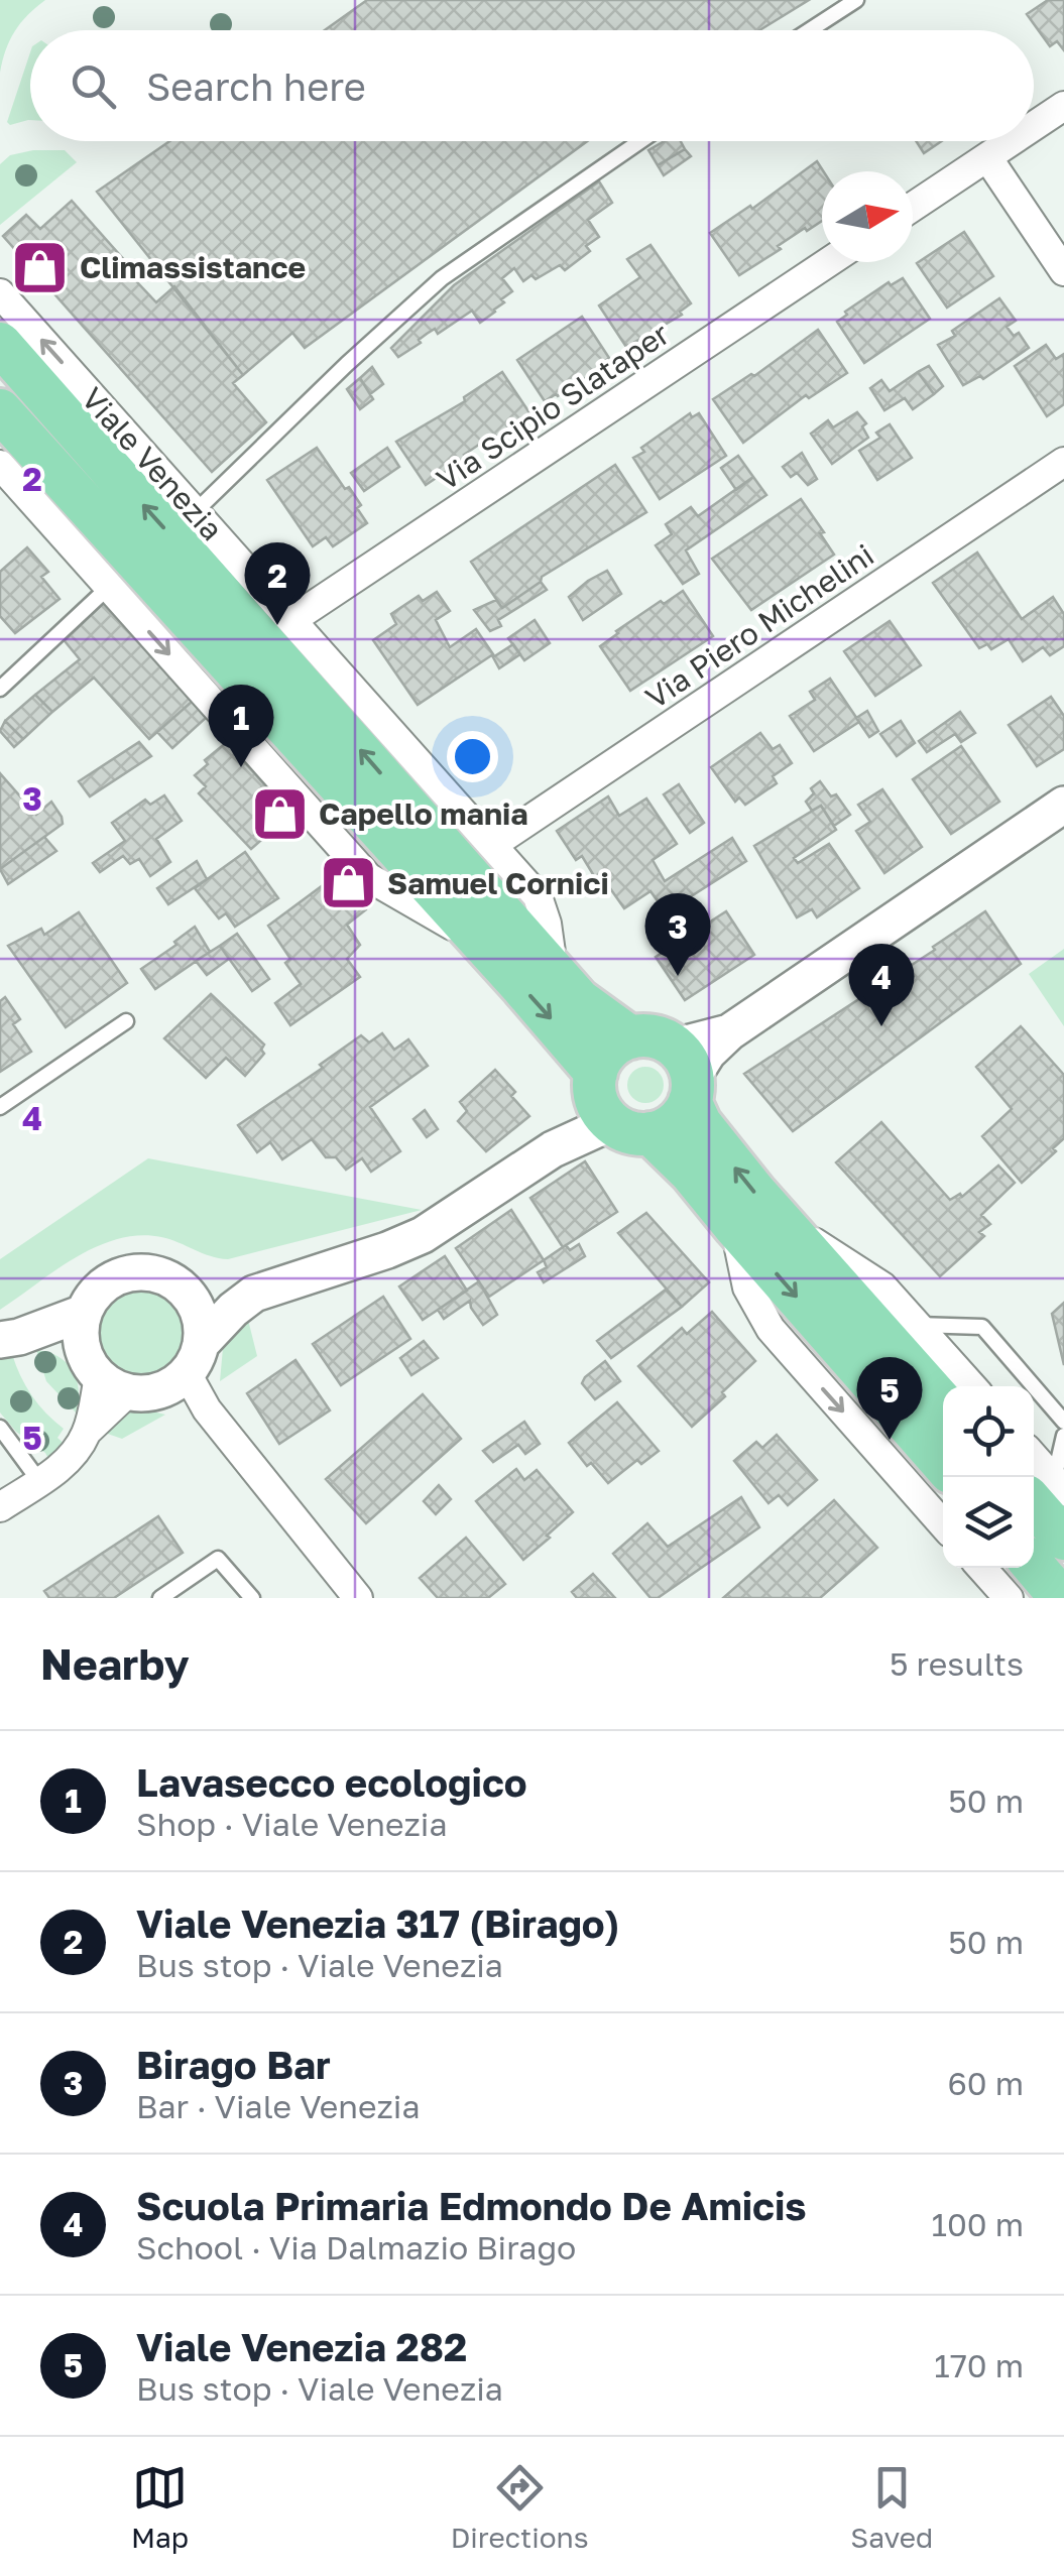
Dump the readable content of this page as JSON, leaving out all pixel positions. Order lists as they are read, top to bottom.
{
  "streets": {
    "main road": ["Viale Venezia"],
    "street": ["Via Scipio Slataper", "Via Piero Michelini"]
  },
  "crossings": [
    ["Via Scipio Slataper", "Viale Venezia"],
    ["Viale Venezia", "Via Piero Michelini"]
  ],
  "places": {
    "shop": ["Climassistance", "Capello mania", "Samuel Cornici"]
  },
  "north": "right",
  "page": {
    "search": "Search here",
    "pins": [
      "2",
      "1",
      "3",
      "4",
      "5"
    ],
    "heading": ["Nearby", "5 results"],
    "list": [
      {
        "mark": "1",
        "name": "Lavasecco ecologico",
        "note": "Shop · Viale Venezia",
        "value": "50 m"
      },
      {
        "mark": "2",
        "name": "Viale Venezia 317 (Birago)",
        "note": "Bus stop · Viale Venezia",
        "value": "50 m"
      },
      {
        "mark": "3",
        "name": "Birago Bar",
        "note": "Bar · Viale Venezia",
        "value": "60 m"
      },
      {
        "mark": "4",
        "name": "Scuola Primaria Edmondo De Amicis",
        "note": "School · Via Dalmazio Birago",
        "value": "100 m"
      },
      {
        "mark": "5",
        "name": "Viale Venezia 282",
        "note": "Bus stop · Viale Venezia",
        "value": "170 m"
      }
    ],
    "nav": ["Map", "Directions", "Saved"]
  },
  "grid": {
    "rows": [
      "2",
      "3",
      "4",
      "5"
    ]
  }
}
